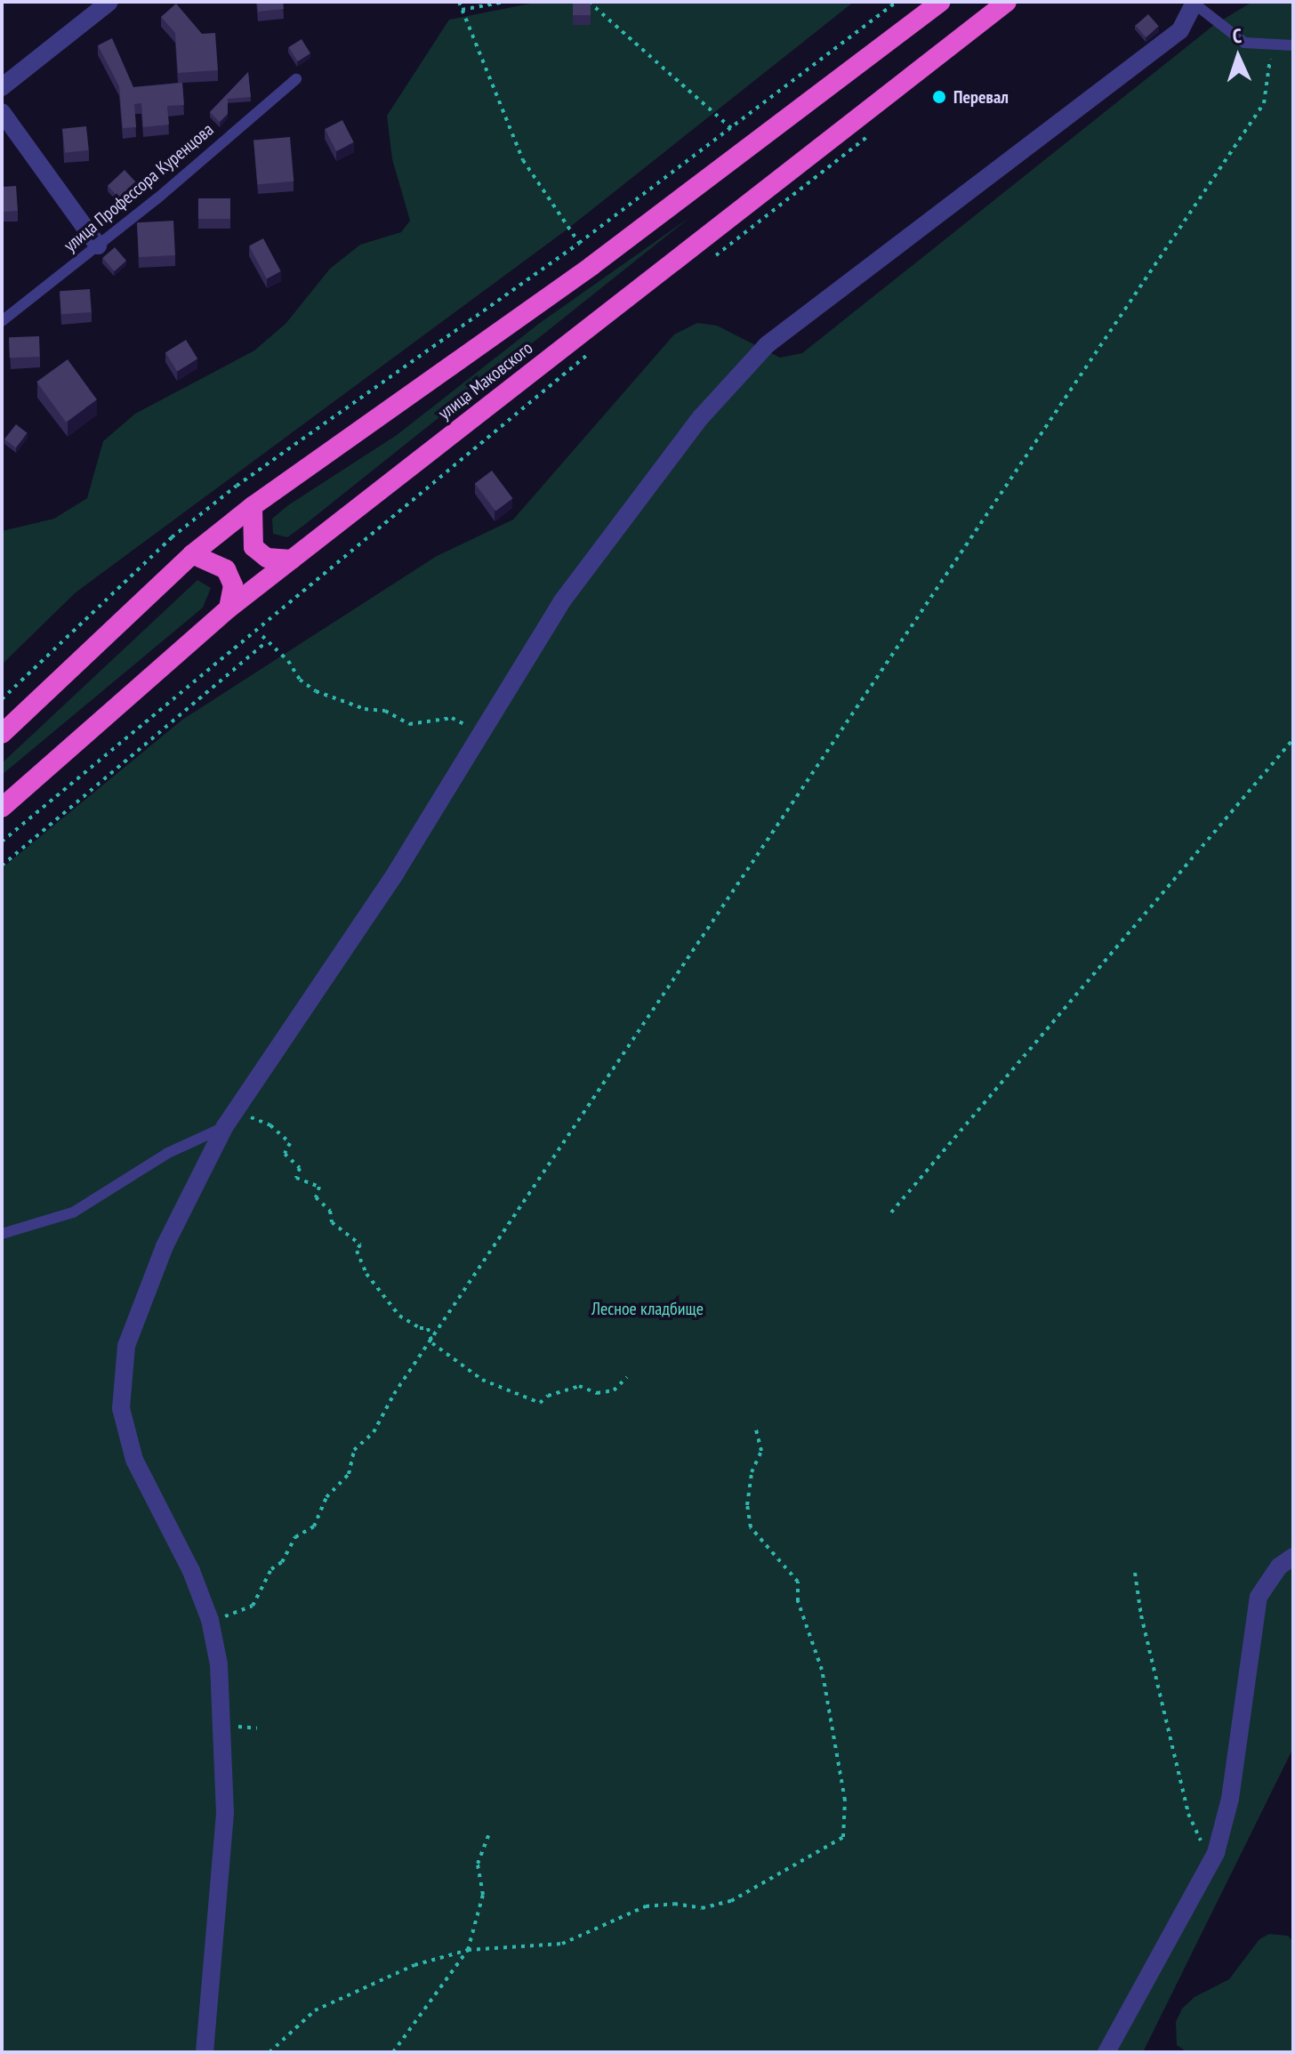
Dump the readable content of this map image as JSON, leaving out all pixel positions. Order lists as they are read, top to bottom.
{
  "streets": {
    "highway": ["улица Маковского"],
    "lane": ["улица Профессора Куренцова"]
  },
  "parks": ["Лесное кладбище"],
  "places": ["Перевал"],
  "north": "top"
}
